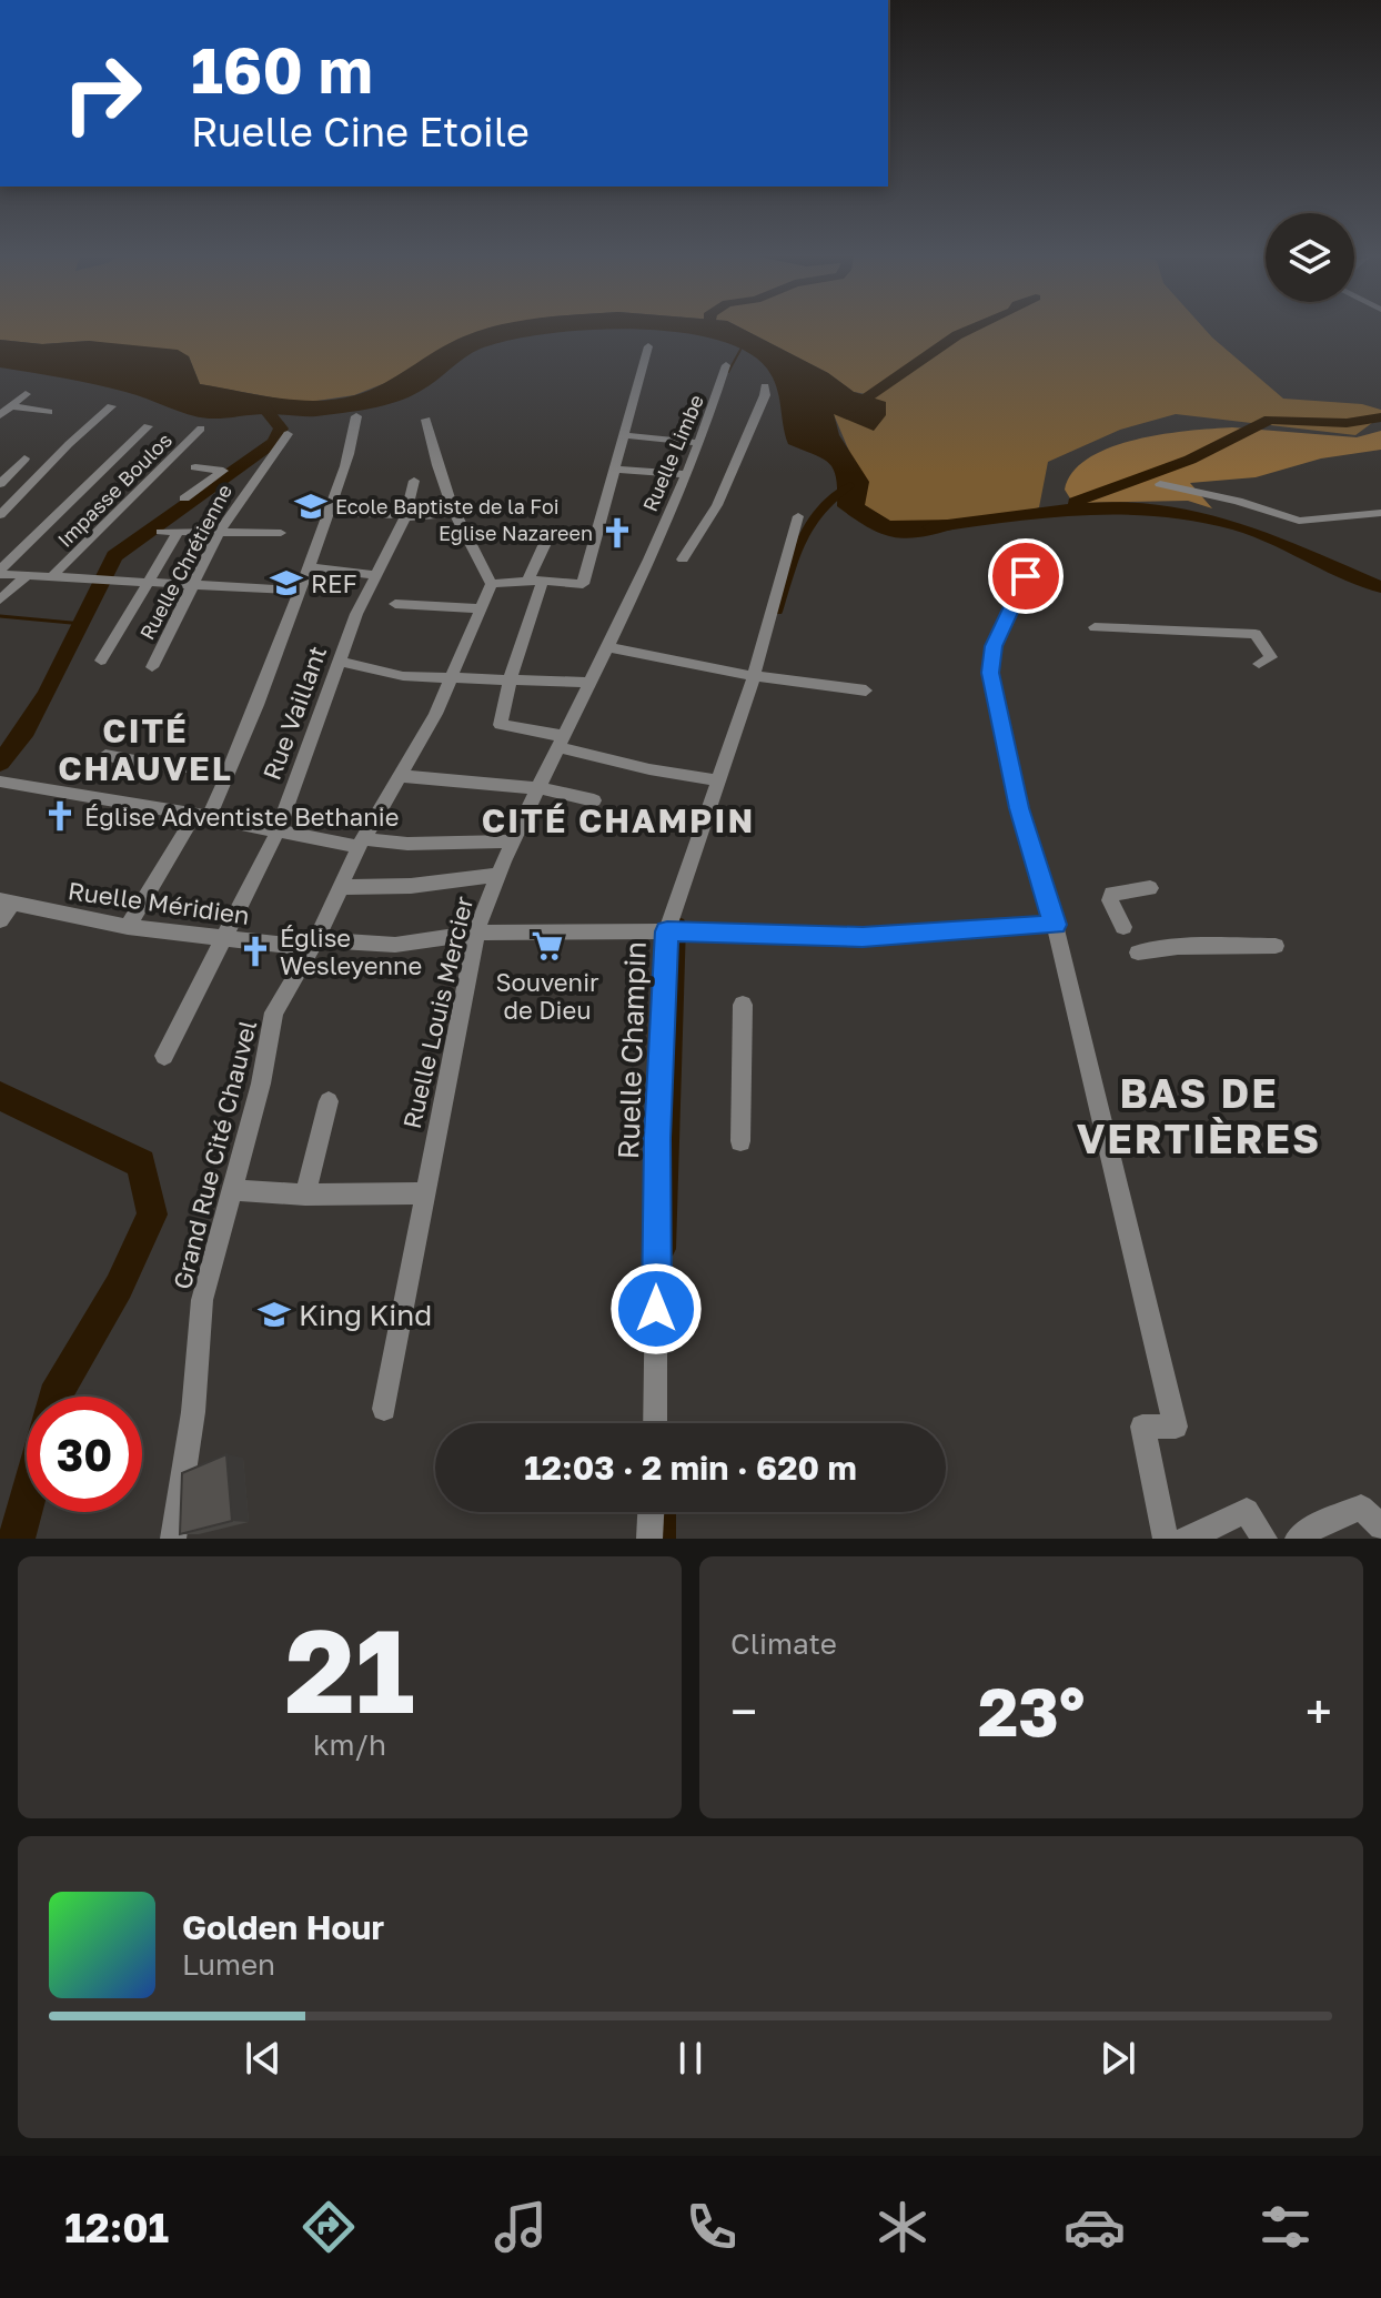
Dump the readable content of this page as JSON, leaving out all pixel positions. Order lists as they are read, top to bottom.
{
  "streets": {
    "street": [
      "Ruelle Limbe",
      "Impasse Boulos",
      "Ruelle Chrétienne",
      "Rue Vaillant",
      "Ruelle Méridien",
      "Ruelle Louis Mercier",
      "Ruelle Champin",
      "Grand Rue Cité Chauvel"
    ]
  },
  "crossings": [
    ["Ruelle Limbe", "Ruelle Louis Mercier"],
    ["Rue Vaillant", "Ruelle Méridien"],
    ["Ruelle Méridien", "Ruelle Louis Mercier"],
    ["Ruelle Méridien", "Ruelle Champin"],
    ["Ruelle Méridien", "Grand Rue Cité Chauvel"]
  ],
  "districts": ["CITÉ CHAUVEL", "CITÉ CHAMPIN", "BAS DE VERTIÈRES"],
  "places": {
    "school or university": ["Ecole Baptiste de la Foi", "REF", "King Kind"],
    "church": ["Eglise Nazareen", "Église Adventiste Bethanie", "Église Wesleyenne"],
    "supermarket": ["Souvenir de Dieu"]
  },
  "page": {
    "turn": ["160 m", "Ruelle Cine Etoile"],
    "limit": "30",
    "trip": "12:03 · 2 min · 620 m",
    "tile": [
      ["21", "km/h"],
      "Climate"
    ],
    "heat": ["−", "23°", "+"],
    "song": ["Golden Hour", "Lumen"],
    "tabs": "12:01"
  }
}
